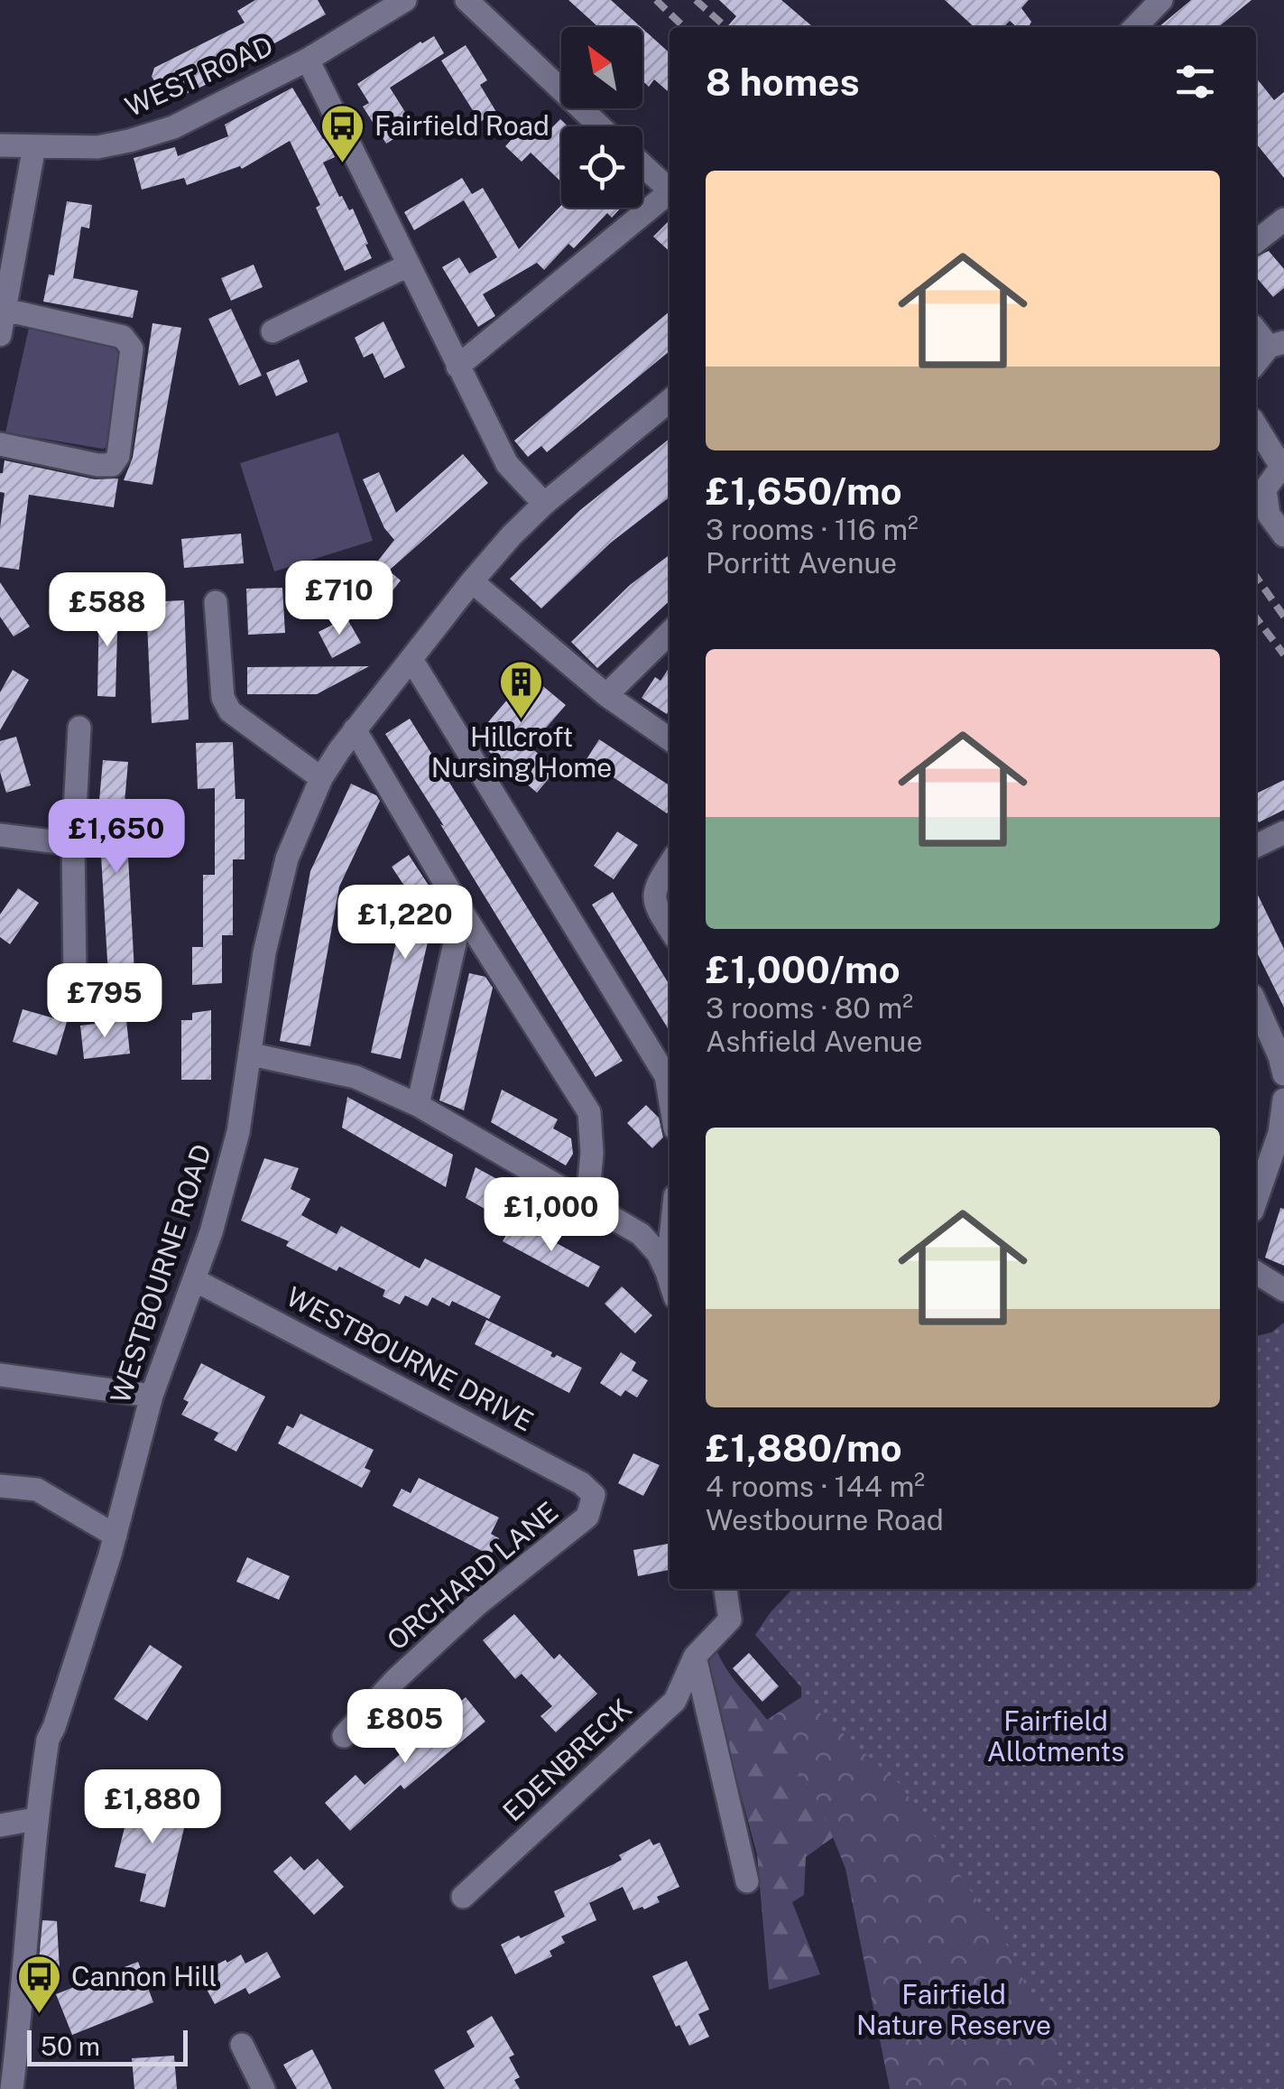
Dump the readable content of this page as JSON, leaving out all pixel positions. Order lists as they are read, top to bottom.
{
  "streets": {
    "street": [
      "WEST ROAD",
      "WESTBOURNE ROAD",
      "WESTBOURNE DRIVE",
      "ORCHARD LANE",
      "EDENBRECK"
    ]
  },
  "crossings": [
    ["WESTBOURNE ROAD", "WESTBOURNE DRIVE"],
    ["WESTBOURNE DRIVE", "ORCHARD LANE"]
  ],
  "parks": ["Fairfield Allotments", "Fairfield Nature Reserve"],
  "places": {
    "bus stop": ["Fairfield Road", "Cannon Hill"],
    "building": ["Hillcroft Nursing Home"]
  },
  "scale_bar": "50 m",
  "north": "top left",
  "page": {
    "heading": "8 homes",
    "list": [
      {
        "name": "£1,650/mo",
        "note": "3 rooms · 116 m² · Porritt Avenue"
      },
      {
        "name": "£1,000/mo",
        "note": "3 rooms · 80 m² · Ashfield Avenue"
      },
      {
        "name": "£1,880/mo",
        "note": "4 rooms · 144 m² · Westbourne Road"
      }
    ],
    "price": [
      "£710",
      "£588",
      "£1,650",
      "£1,220",
      "£795",
      "£1,000",
      "£805",
      "£1,880"
    ],
    "scale": "50 m"
  }
}
